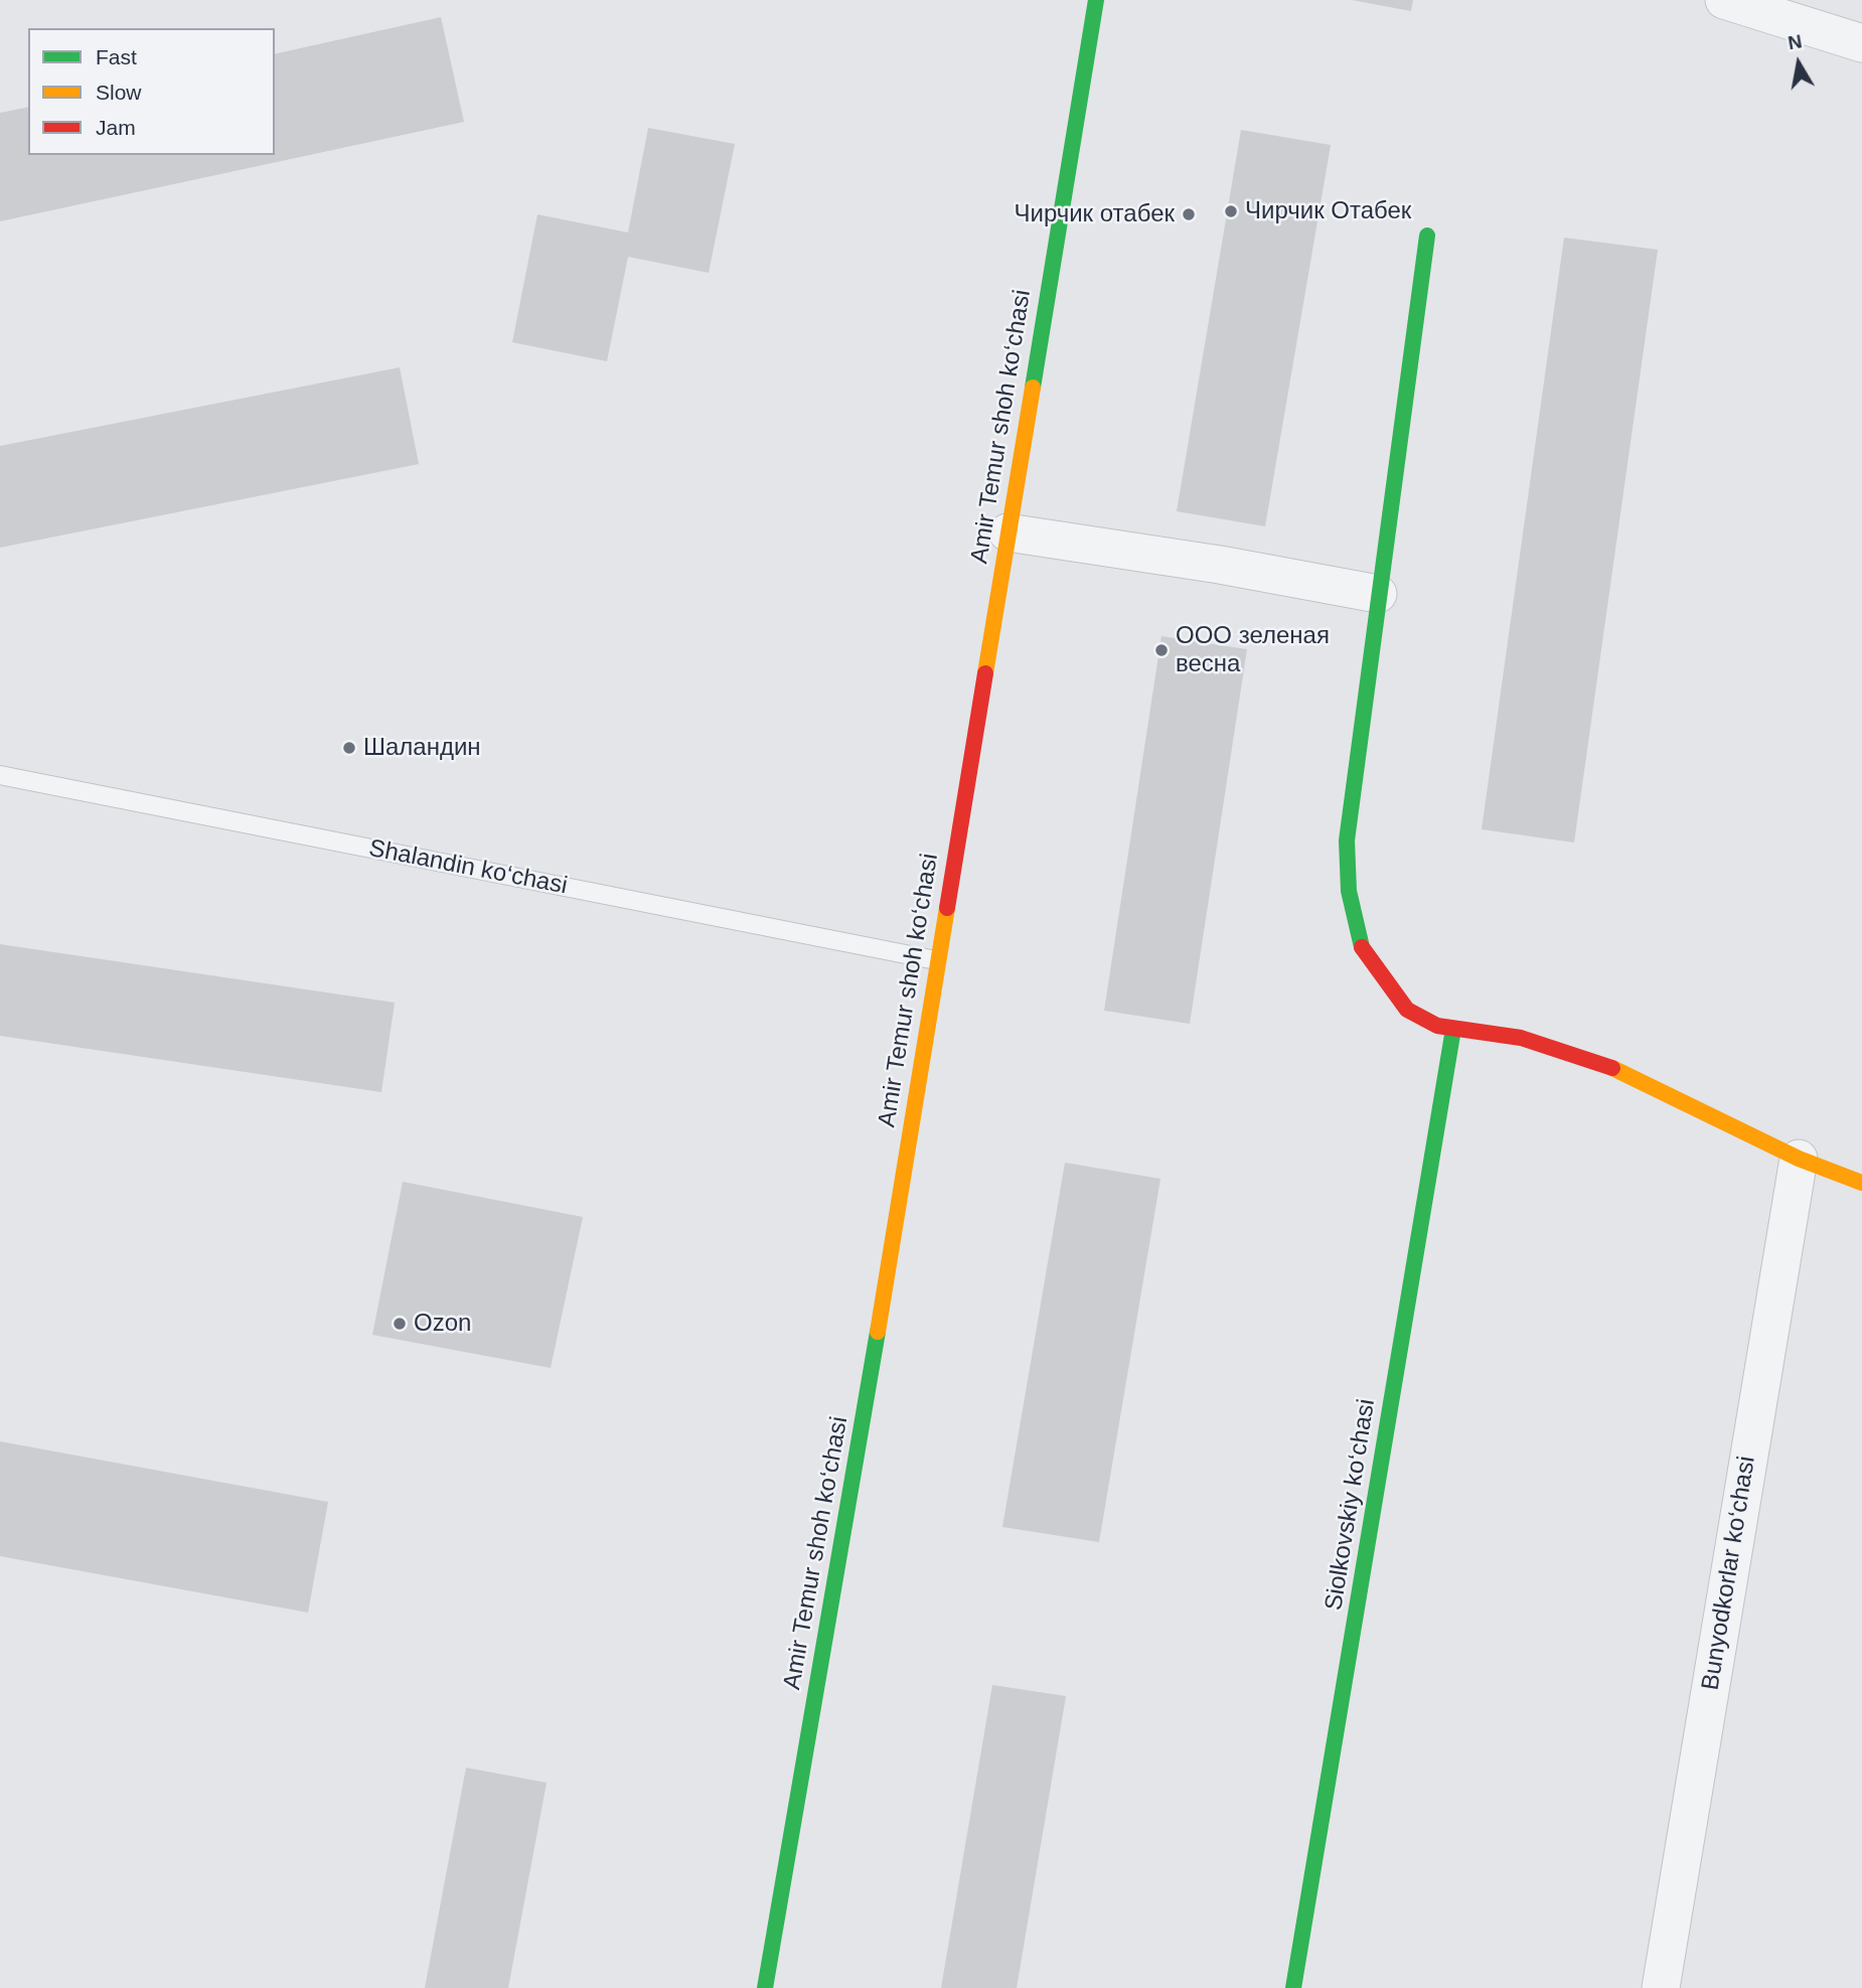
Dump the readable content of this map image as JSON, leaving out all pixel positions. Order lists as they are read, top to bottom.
{
  "streets": {
    "street": ["Amir Temur shoh ko‘chasi", "Siolkovskiy ko‘chasi", "Bunyodkorlar ko‘chasi"],
    "lane": ["Shalandin ko‘chasi"]
  },
  "crossings": [
    ["Amir Temur shoh ko‘chasi", "Shalandin ko‘chasi"]
  ],
  "places": [
    "Чирчик Отабек",
    "Чирчик отабек",
    "ООО зеленая весна",
    "Шаландин",
    "Ozon"
  ],
  "legend": ["Fast", "Slow", "Jam"],
  "north": "top"
}
